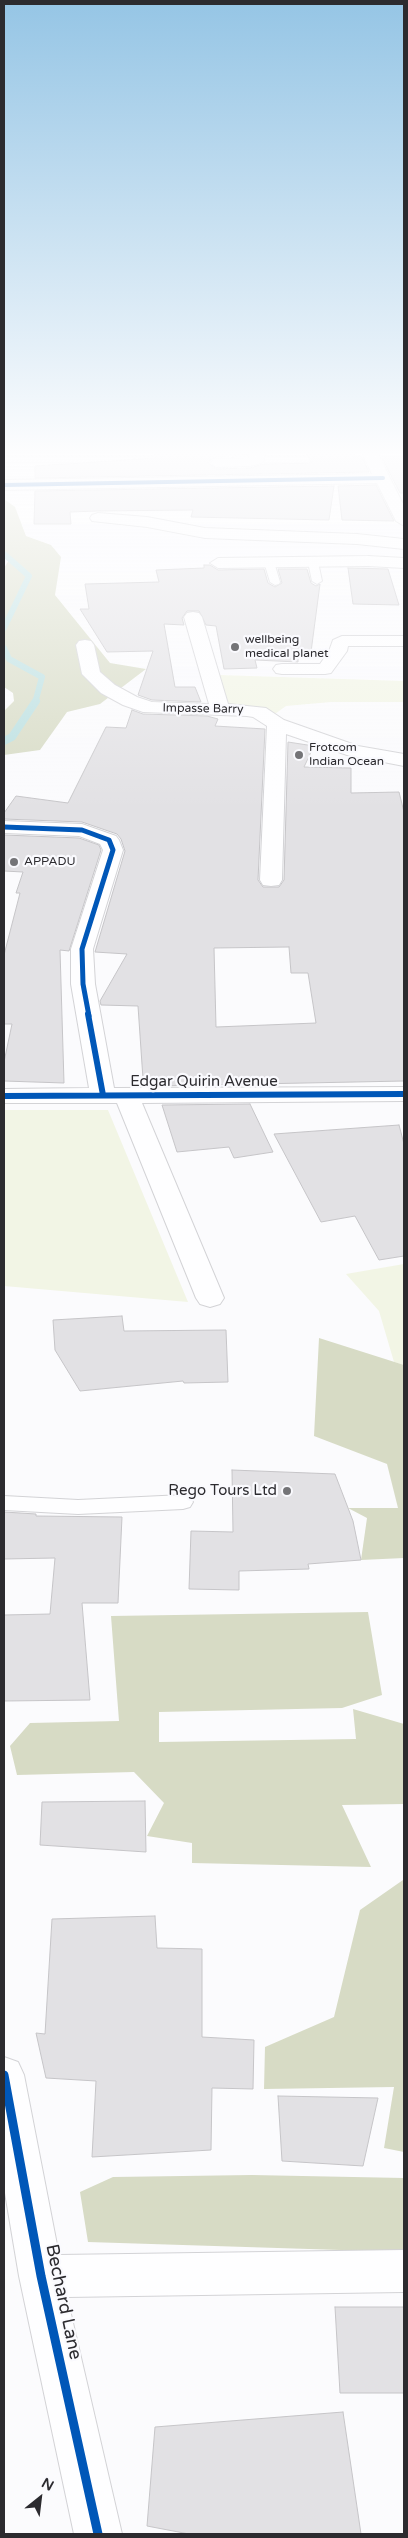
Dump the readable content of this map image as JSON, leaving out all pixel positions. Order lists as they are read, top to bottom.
{
  "streets": {
    "street": ["Impasse Barry", "Edgar Quirin Avenue", "Bechard Lane"]
  },
  "places": [
    "wellbeing medical planet",
    "Frotcom Indian Ocean",
    "APPADU",
    "Rego Tours Ltd"
  ],
  "north": "top right"
}
